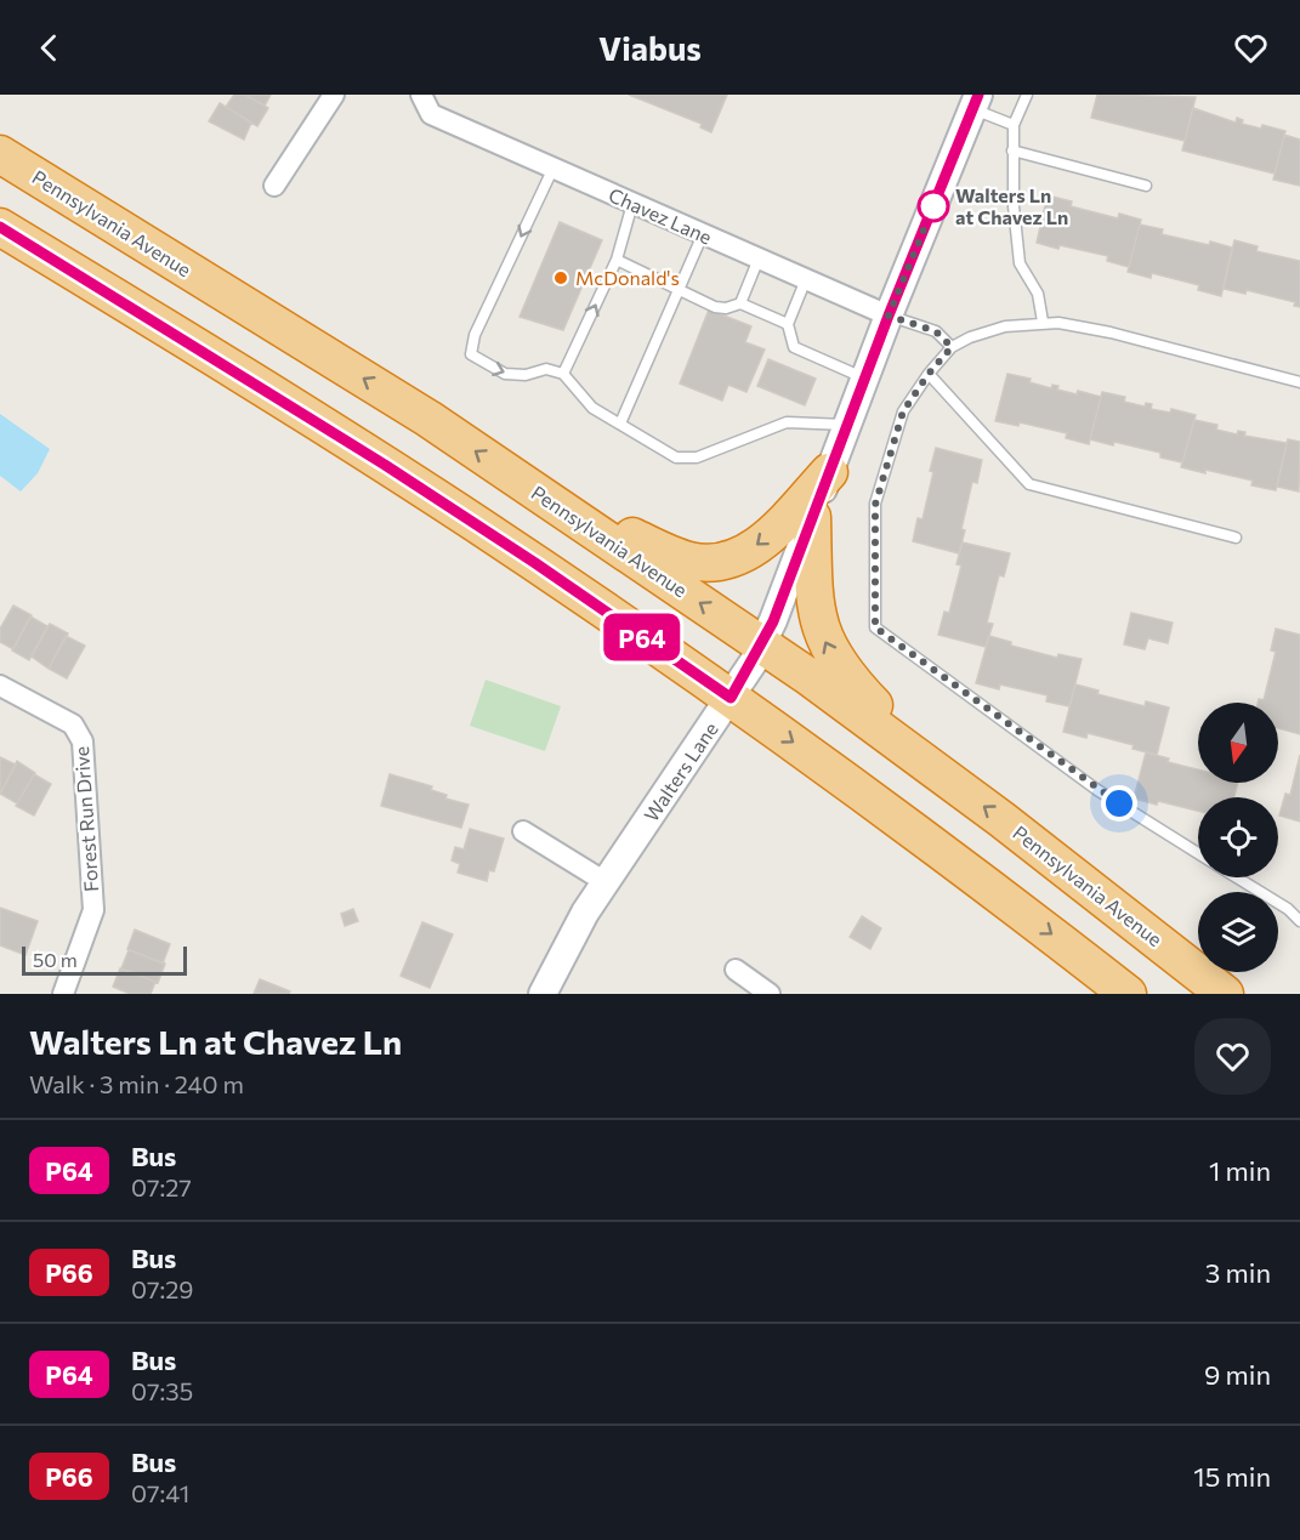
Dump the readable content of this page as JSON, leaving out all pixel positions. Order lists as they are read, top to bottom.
{
  "streets": {
    "highway": ["Pennsylvania Avenue"],
    "street": ["Chavez Lane", "Walters Lane", "Forest Run Drive"]
  },
  "crossings": [
    ["Chavez Lane", "Walters Lane"],
    ["Pennsylvania Avenue", "Walters Lane"]
  ],
  "places": ["Walters Ln at Chavez Ln", "McDonald's"],
  "lines": ["bus line P64"],
  "scale_bar": "50 m",
  "north": "bottom",
  "page": {
    "header": "Viabus",
    "on_map": "P64",
    "scale": "50 m",
    "heading": ["Walters Ln at Chavez Ln", "Walk · 3 min · 240 m"],
    "list": [
      {
        "mark": "P64",
        "name": "Bus",
        "note": "07:27",
        "value": "1 min"
      },
      {
        "mark": "P66",
        "name": "Bus",
        "note": "07:29",
        "value": "3 min"
      },
      {
        "mark": "P64",
        "name": "Bus",
        "note": "07:35",
        "value": "9 min"
      },
      {
        "mark": "P66",
        "name": "Bus",
        "note": "07:41",
        "value": "15 min"
      }
    ]
  }
}
